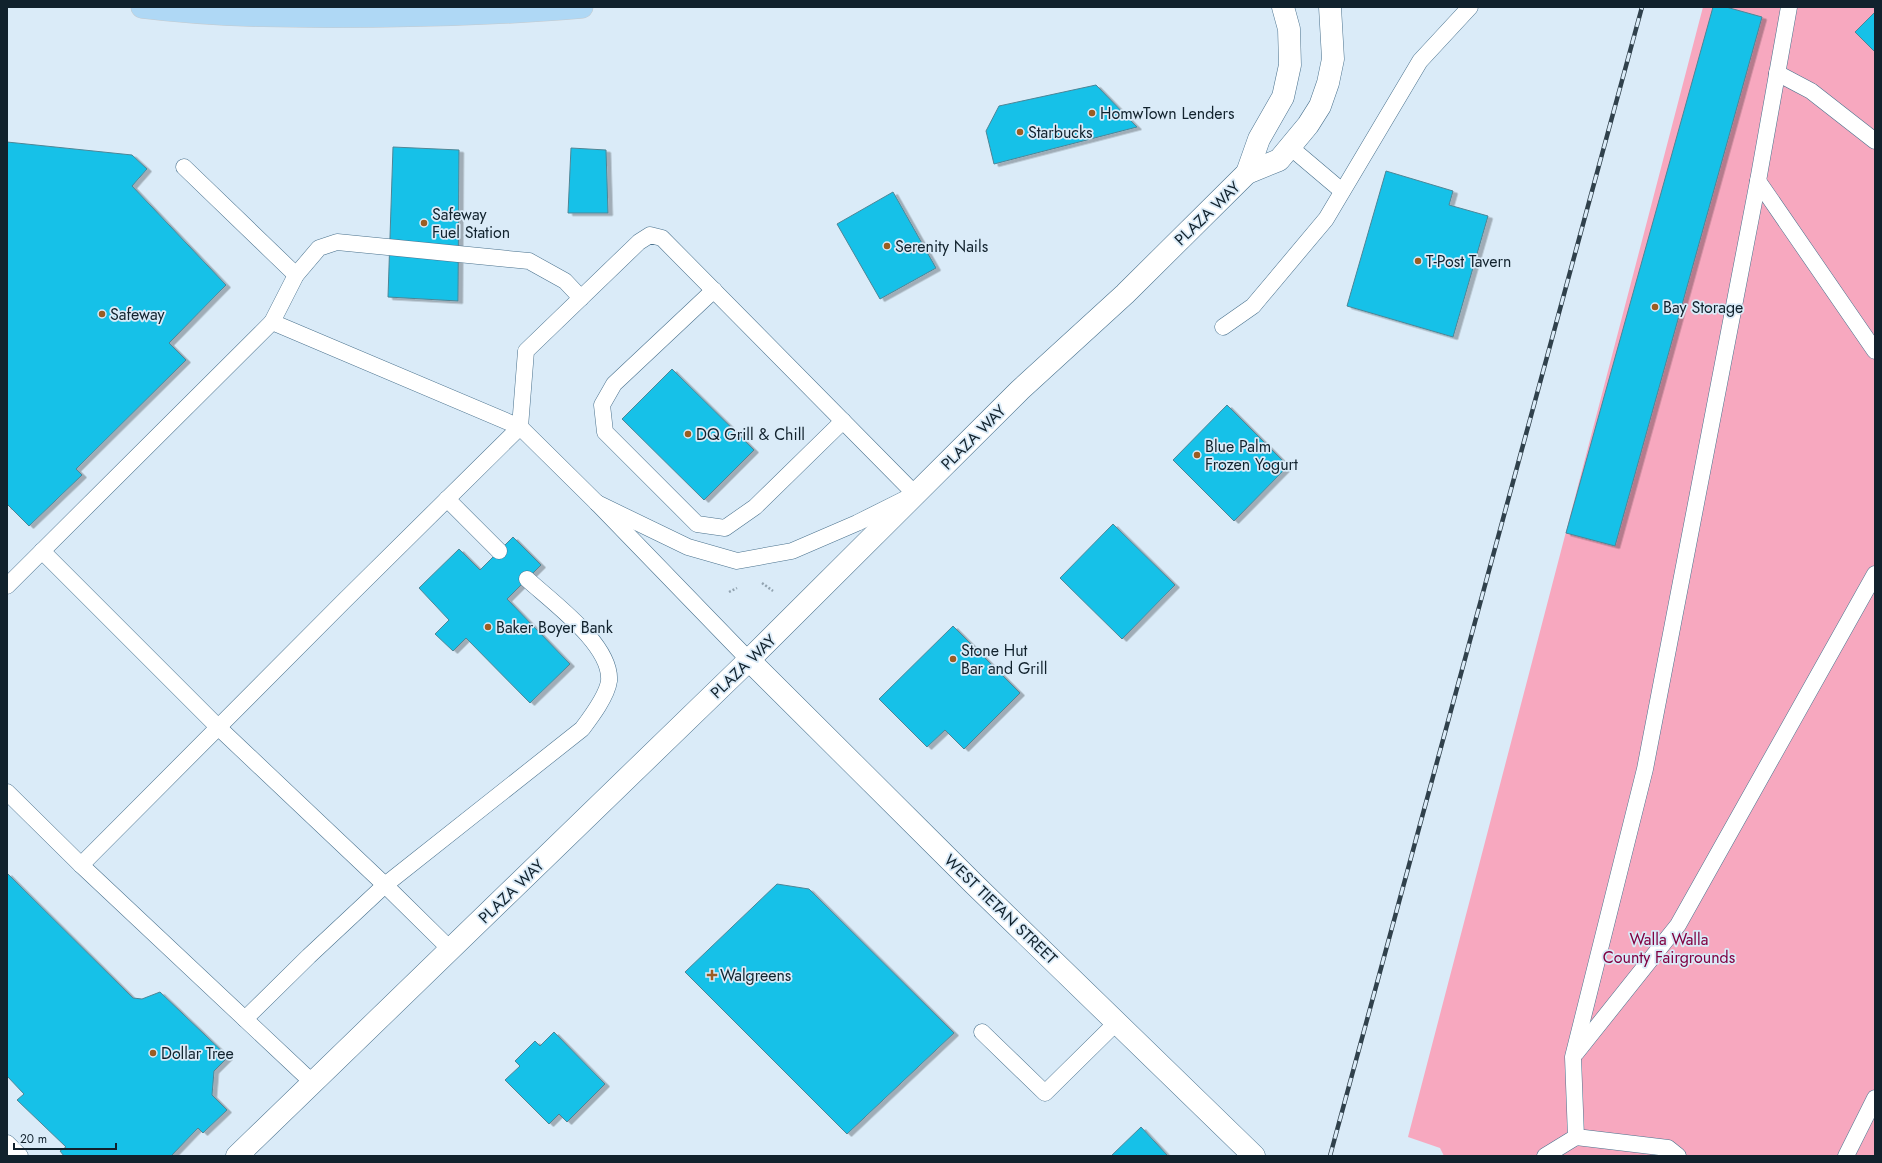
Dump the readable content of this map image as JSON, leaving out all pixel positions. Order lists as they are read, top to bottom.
{
  "streets": {
    "main road": ["PLAZA WAY", "WEST TIETAN STREET"]
  },
  "crossings": [
    ["PLAZA WAY", "WEST TIETAN STREET"]
  ],
  "parks": ["Walla Walla County Fairgrounds"],
  "places": {
    "other": [
      "HomwTown Lenders",
      "Starbucks",
      "Safeway Fuel Station",
      "Serenity Nails",
      "T-Post Tavern",
      "Bay Storage",
      "Safeway",
      "DQ Grill & Chill",
      "Blue Palm Frozen Yogurt",
      "Baker Boyer Bank",
      "Stone Hut Bar and Grill",
      "Dollar Tree"
    ],
    "health": ["Walgreens"]
  },
  "scale_bar": "20 m"
}
